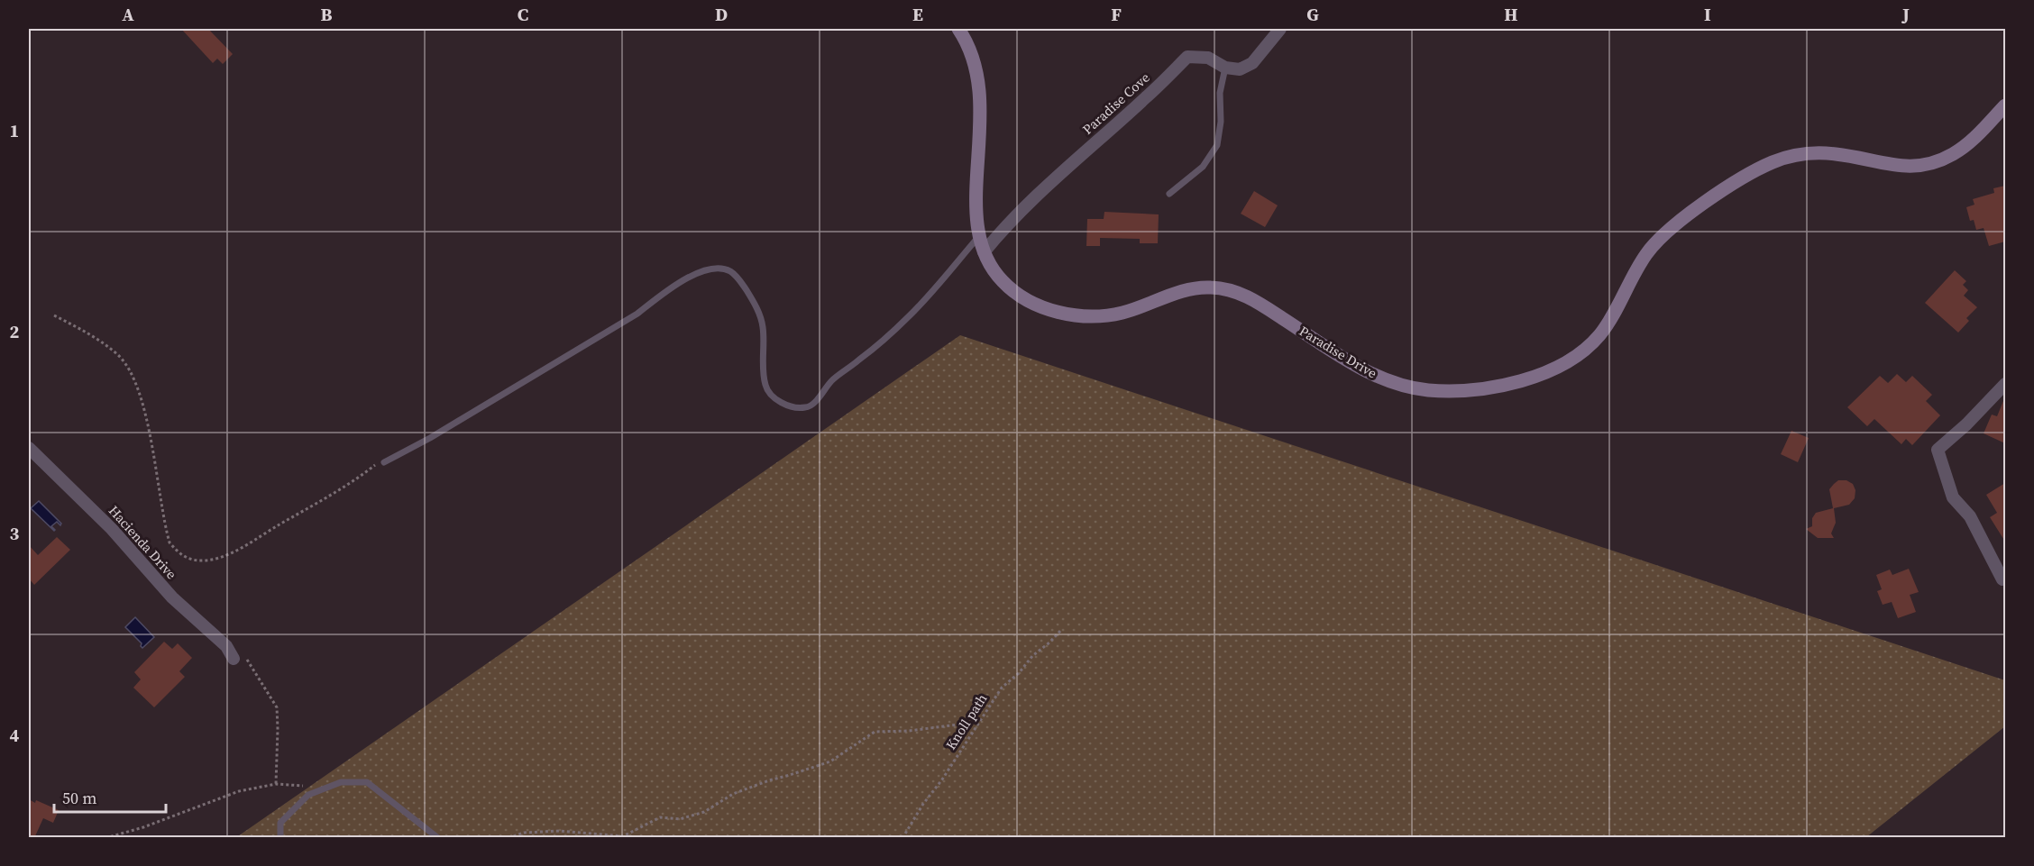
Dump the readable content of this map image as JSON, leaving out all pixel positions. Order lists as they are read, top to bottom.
{
  "streets": {
    "street": ["Paradise Cove", "Paradise Drive", "Hacienda Drive"],
    "path": ["Knoll path"]
  },
  "crossings": [
    ["Paradise Cove", "Paradise Drive"]
  ],
  "scale_bar": "50 m",
  "grid": {
    "columns": [
      "A",
      "B",
      "C",
      "D",
      "E",
      "F",
      "G",
      "H",
      "I",
      "J"
    ],
    "rows": [
      "1",
      "2",
      "3",
      "4"
    ]
  }
}
